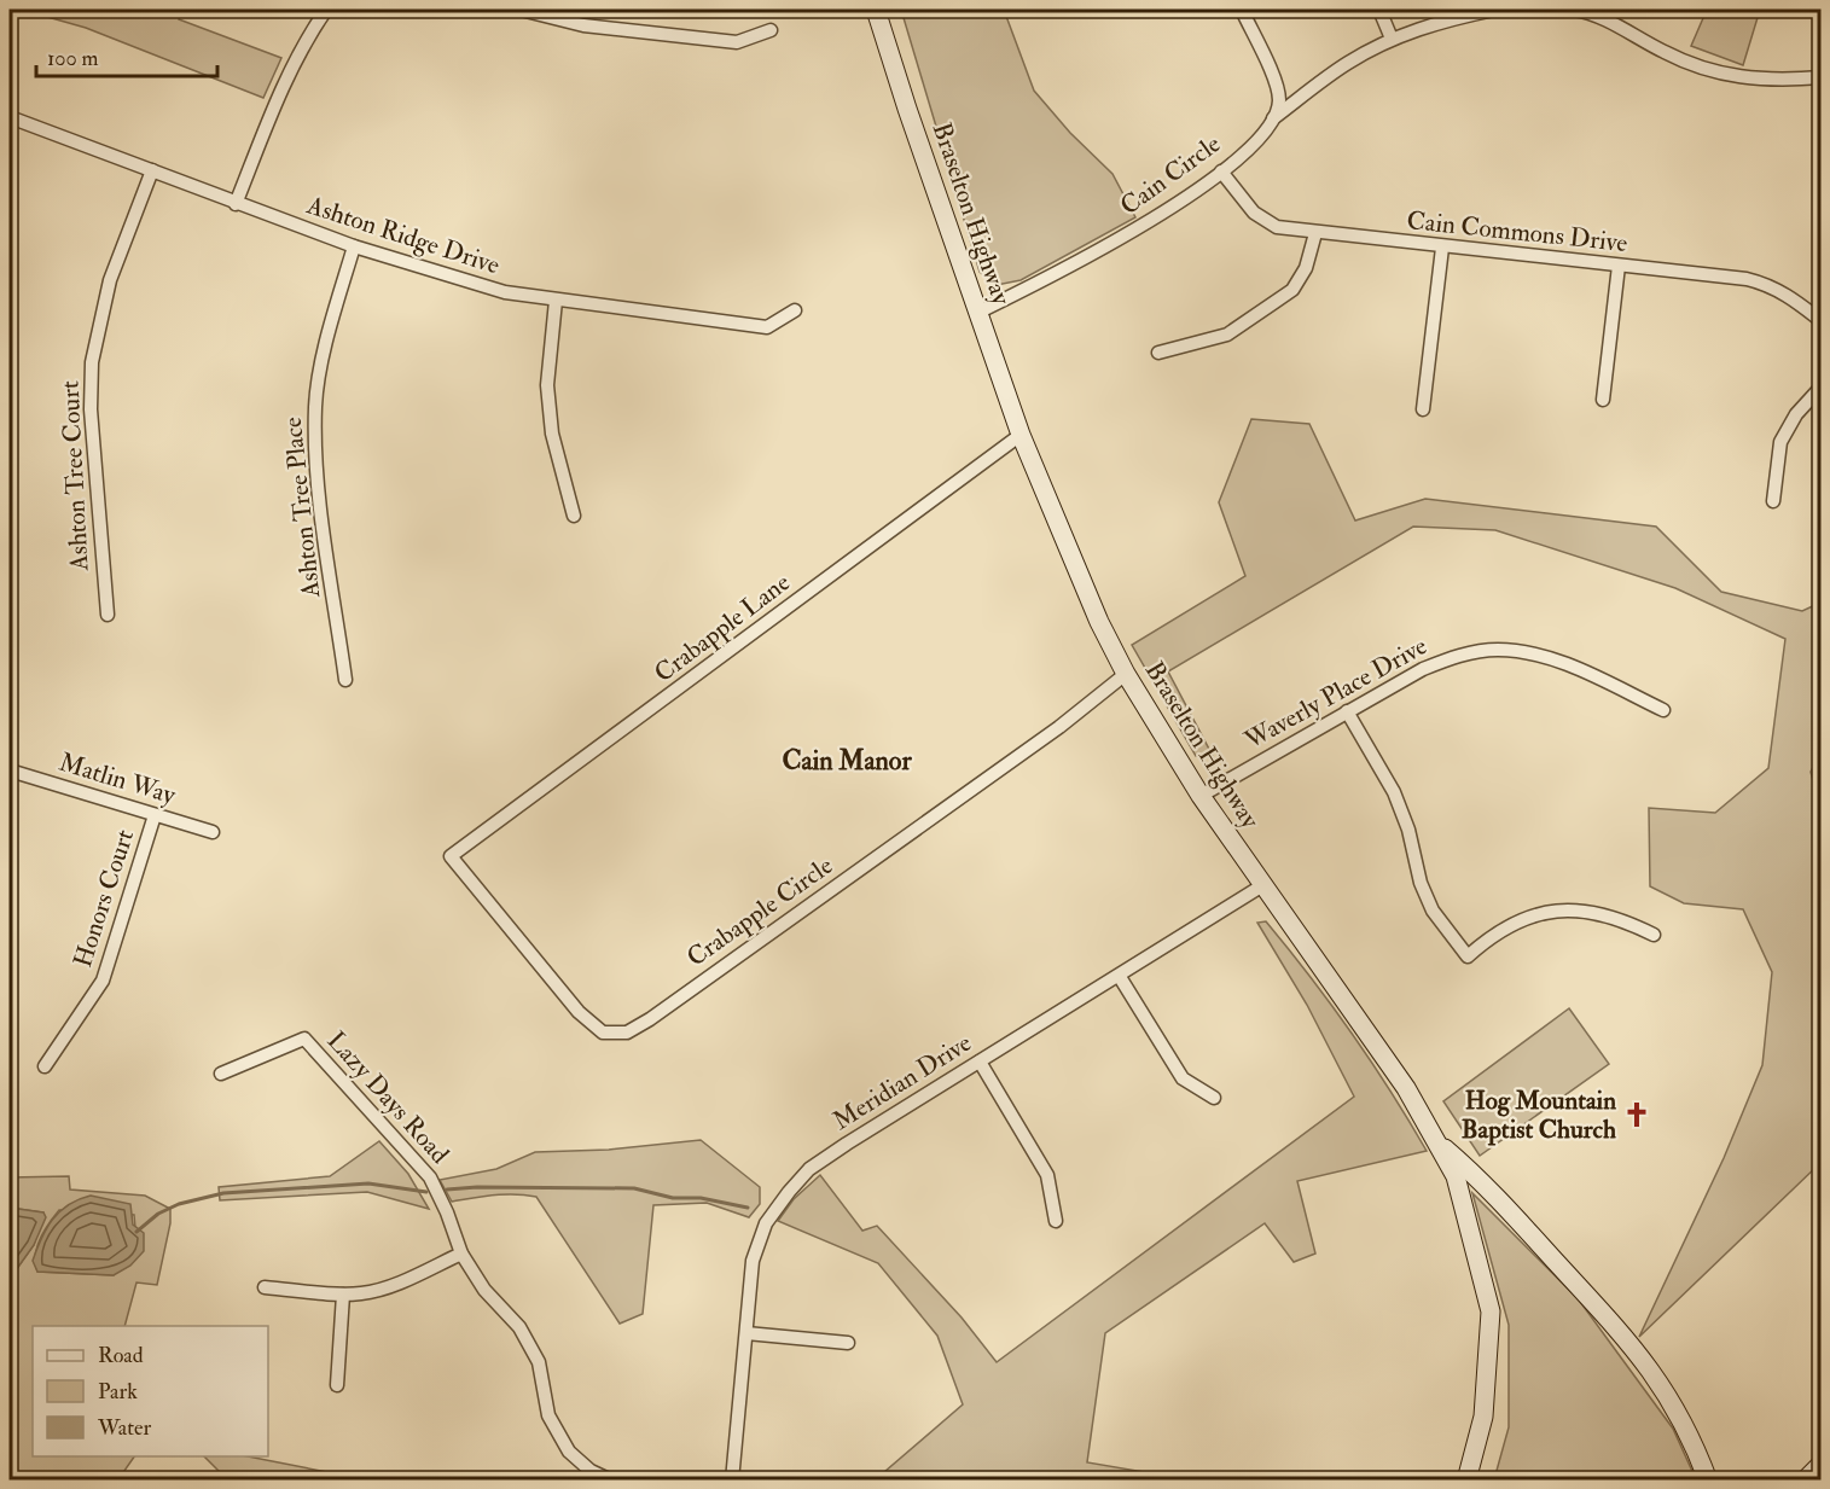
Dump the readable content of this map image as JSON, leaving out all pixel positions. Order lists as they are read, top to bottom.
{
  "streets": {
    "main road": ["Braselton Highway"],
    "street": [
      "Cain Circle",
      "Cain Commons Drive",
      "Ashton Ridge Drive",
      "Ashton Tree Court",
      "Ashton Tree Place",
      "Crabapple Lane",
      "Waverly Place Drive",
      "Matlin Way",
      "Honors Court",
      "Crabapple Circle",
      "Meridian Drive",
      "Lazy Days Road"
    ]
  },
  "crossings": [
    ["Cain Circle", "Braselton Highway"],
    ["Cain Circle", "Cain Commons Drive"],
    ["Braselton Highway", "Crabapple Lane"],
    ["Braselton Highway", "Waverly Place Drive"],
    ["Braselton Highway", "Crabapple Circle"],
    ["Braselton Highway", "Meridian Drive"],
    ["Ashton Ridge Drive", "Ashton Tree Court"],
    ["Ashton Ridge Drive", "Ashton Tree Place"],
    ["Crabapple Lane", "Crabapple Circle"],
    ["Matlin Way", "Honors Court"]
  ],
  "districts": ["Cain Manor"],
  "places": {
    "church": ["Hog Mountain Baptist Church"]
  },
  "legend": ["Road", "Park", "Water"],
  "scale_bar": "100 m"
}
